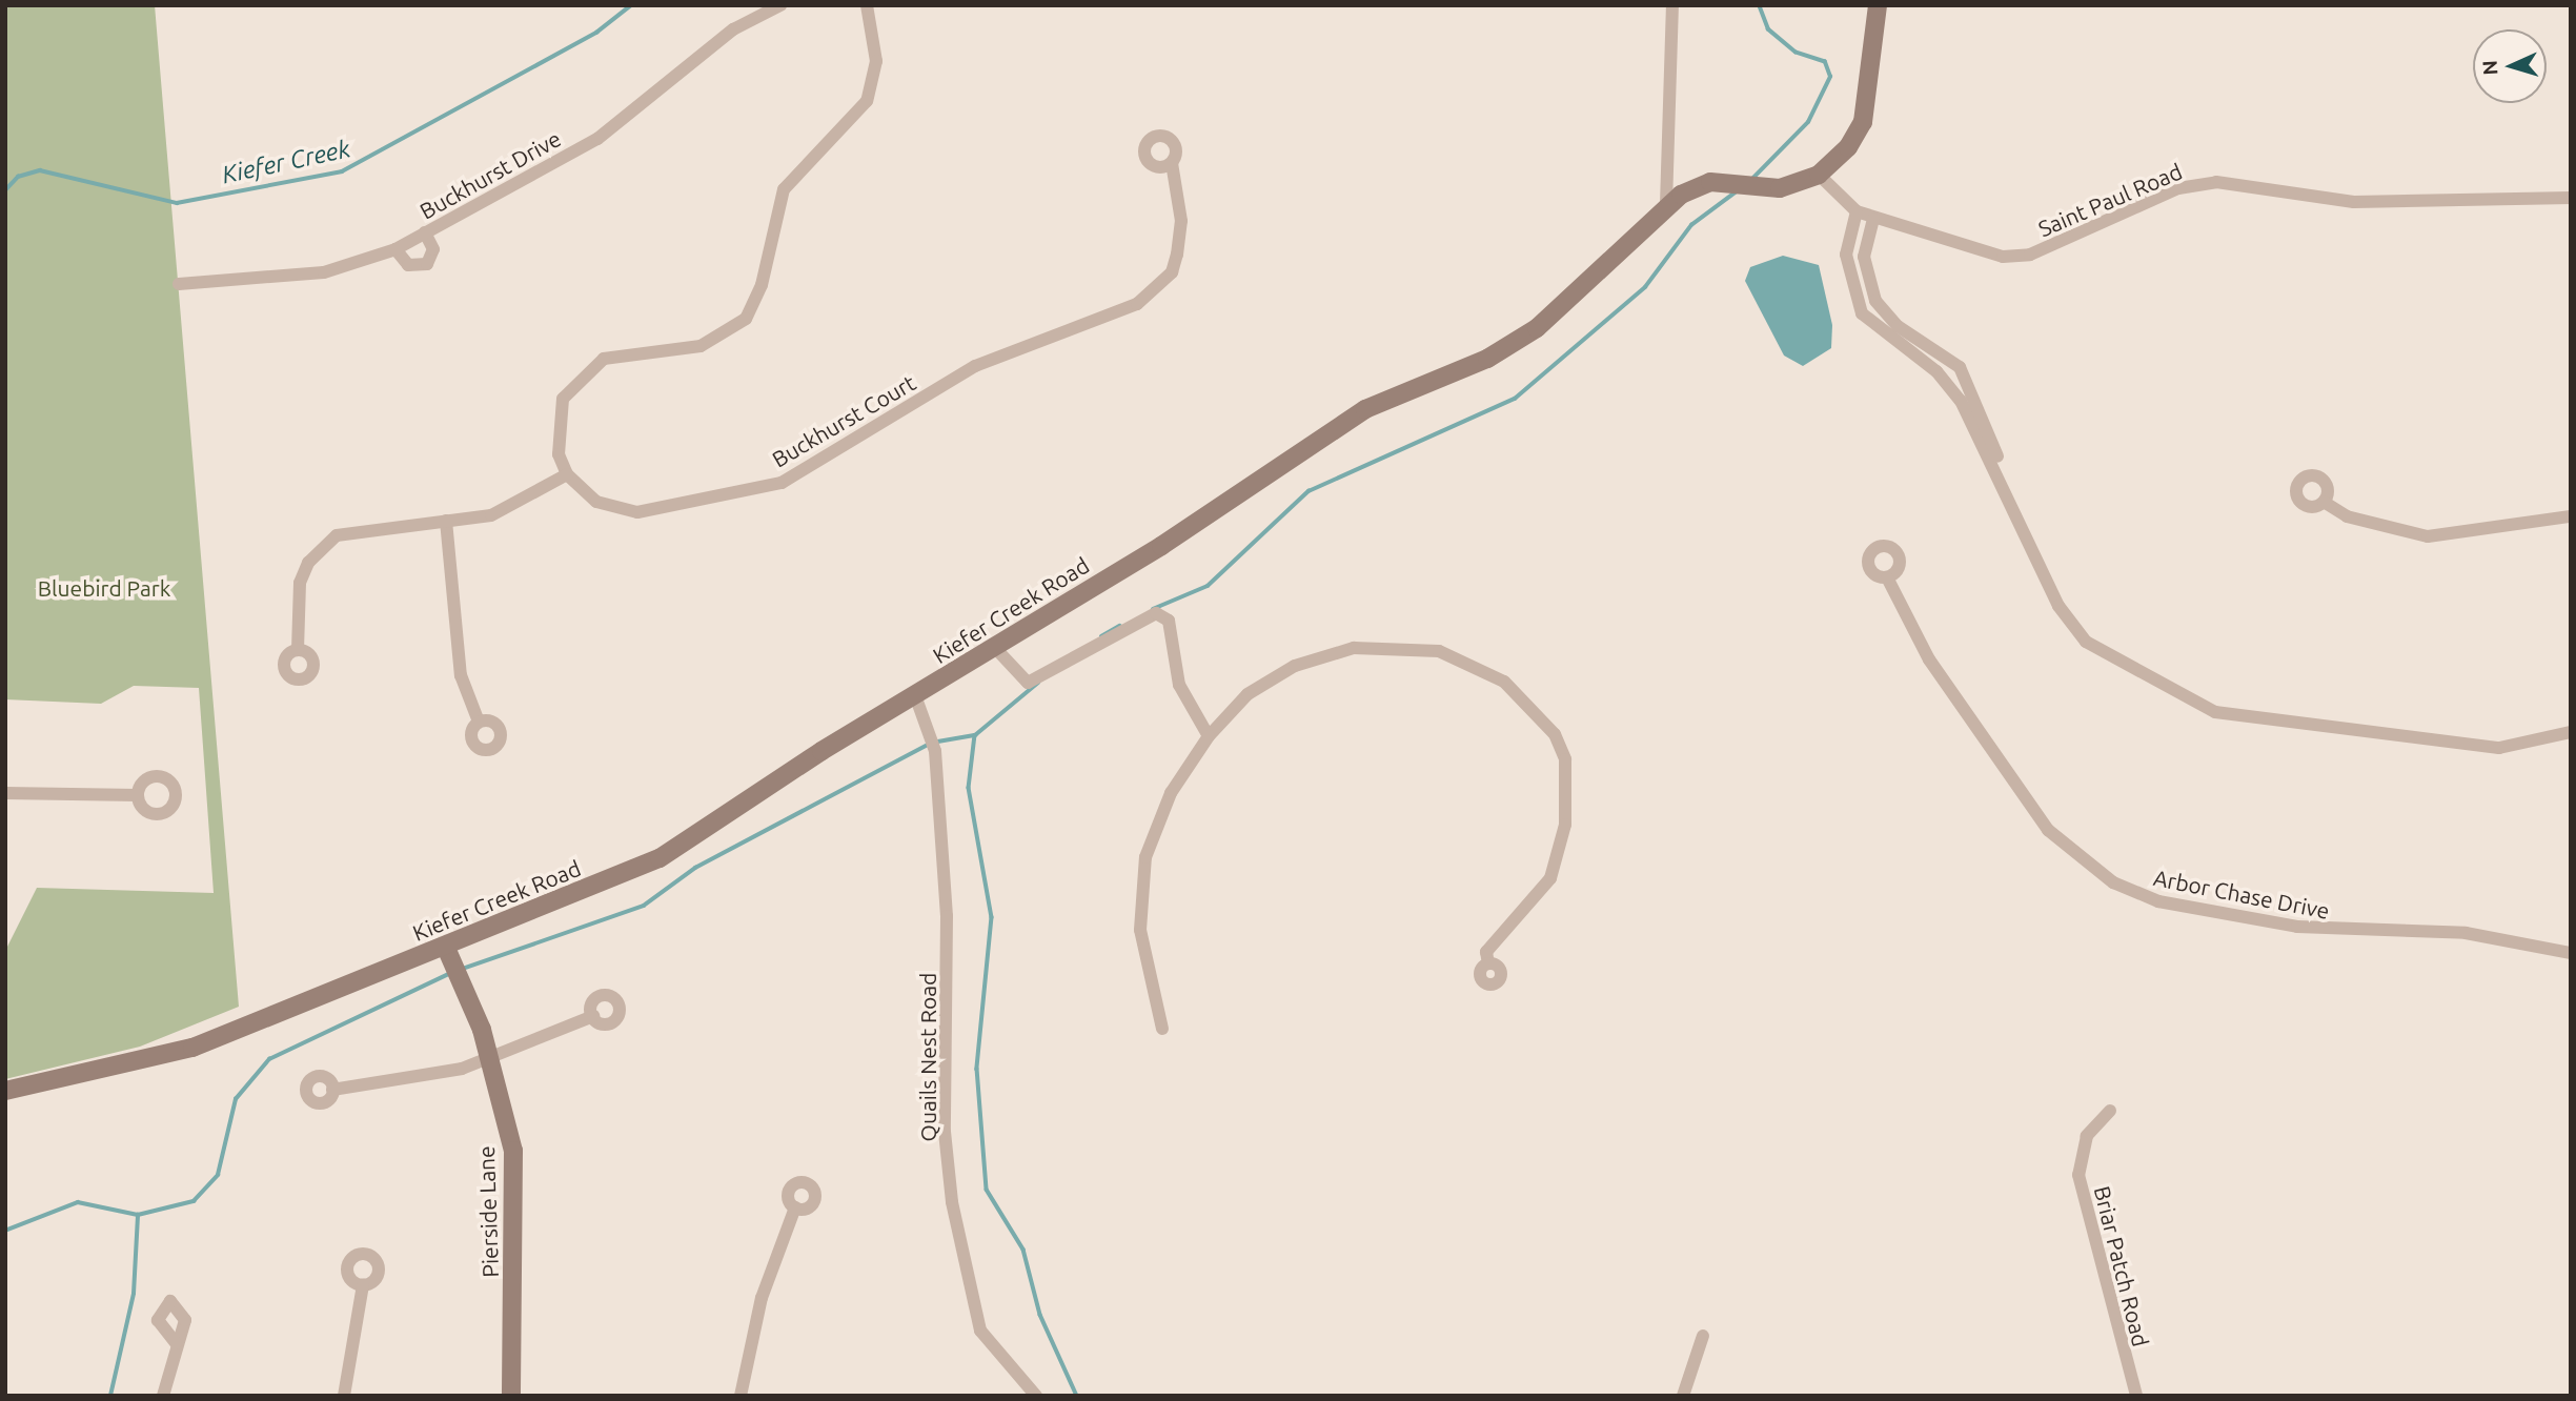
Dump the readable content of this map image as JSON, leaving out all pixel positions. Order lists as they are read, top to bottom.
{
  "streets": {
    "street": [
      "Buckhurst Drive",
      "Saint Paul Road",
      "Buckhurst Court",
      "Kiefer Creek Road",
      "Arbor Chase Drive",
      "Quails Nest Road",
      "Pierside Lane",
      "Briar Patch Road"
    ]
  },
  "crossings": [
    ["Saint Paul Road", "Kiefer Creek Road"],
    ["Kiefer Creek Road", "Quails Nest Road"],
    ["Kiefer Creek Road", "Pierside Lane"]
  ],
  "water": ["Kiefer Creek"],
  "parks": ["Bluebird Park"],
  "north": "left"
}
